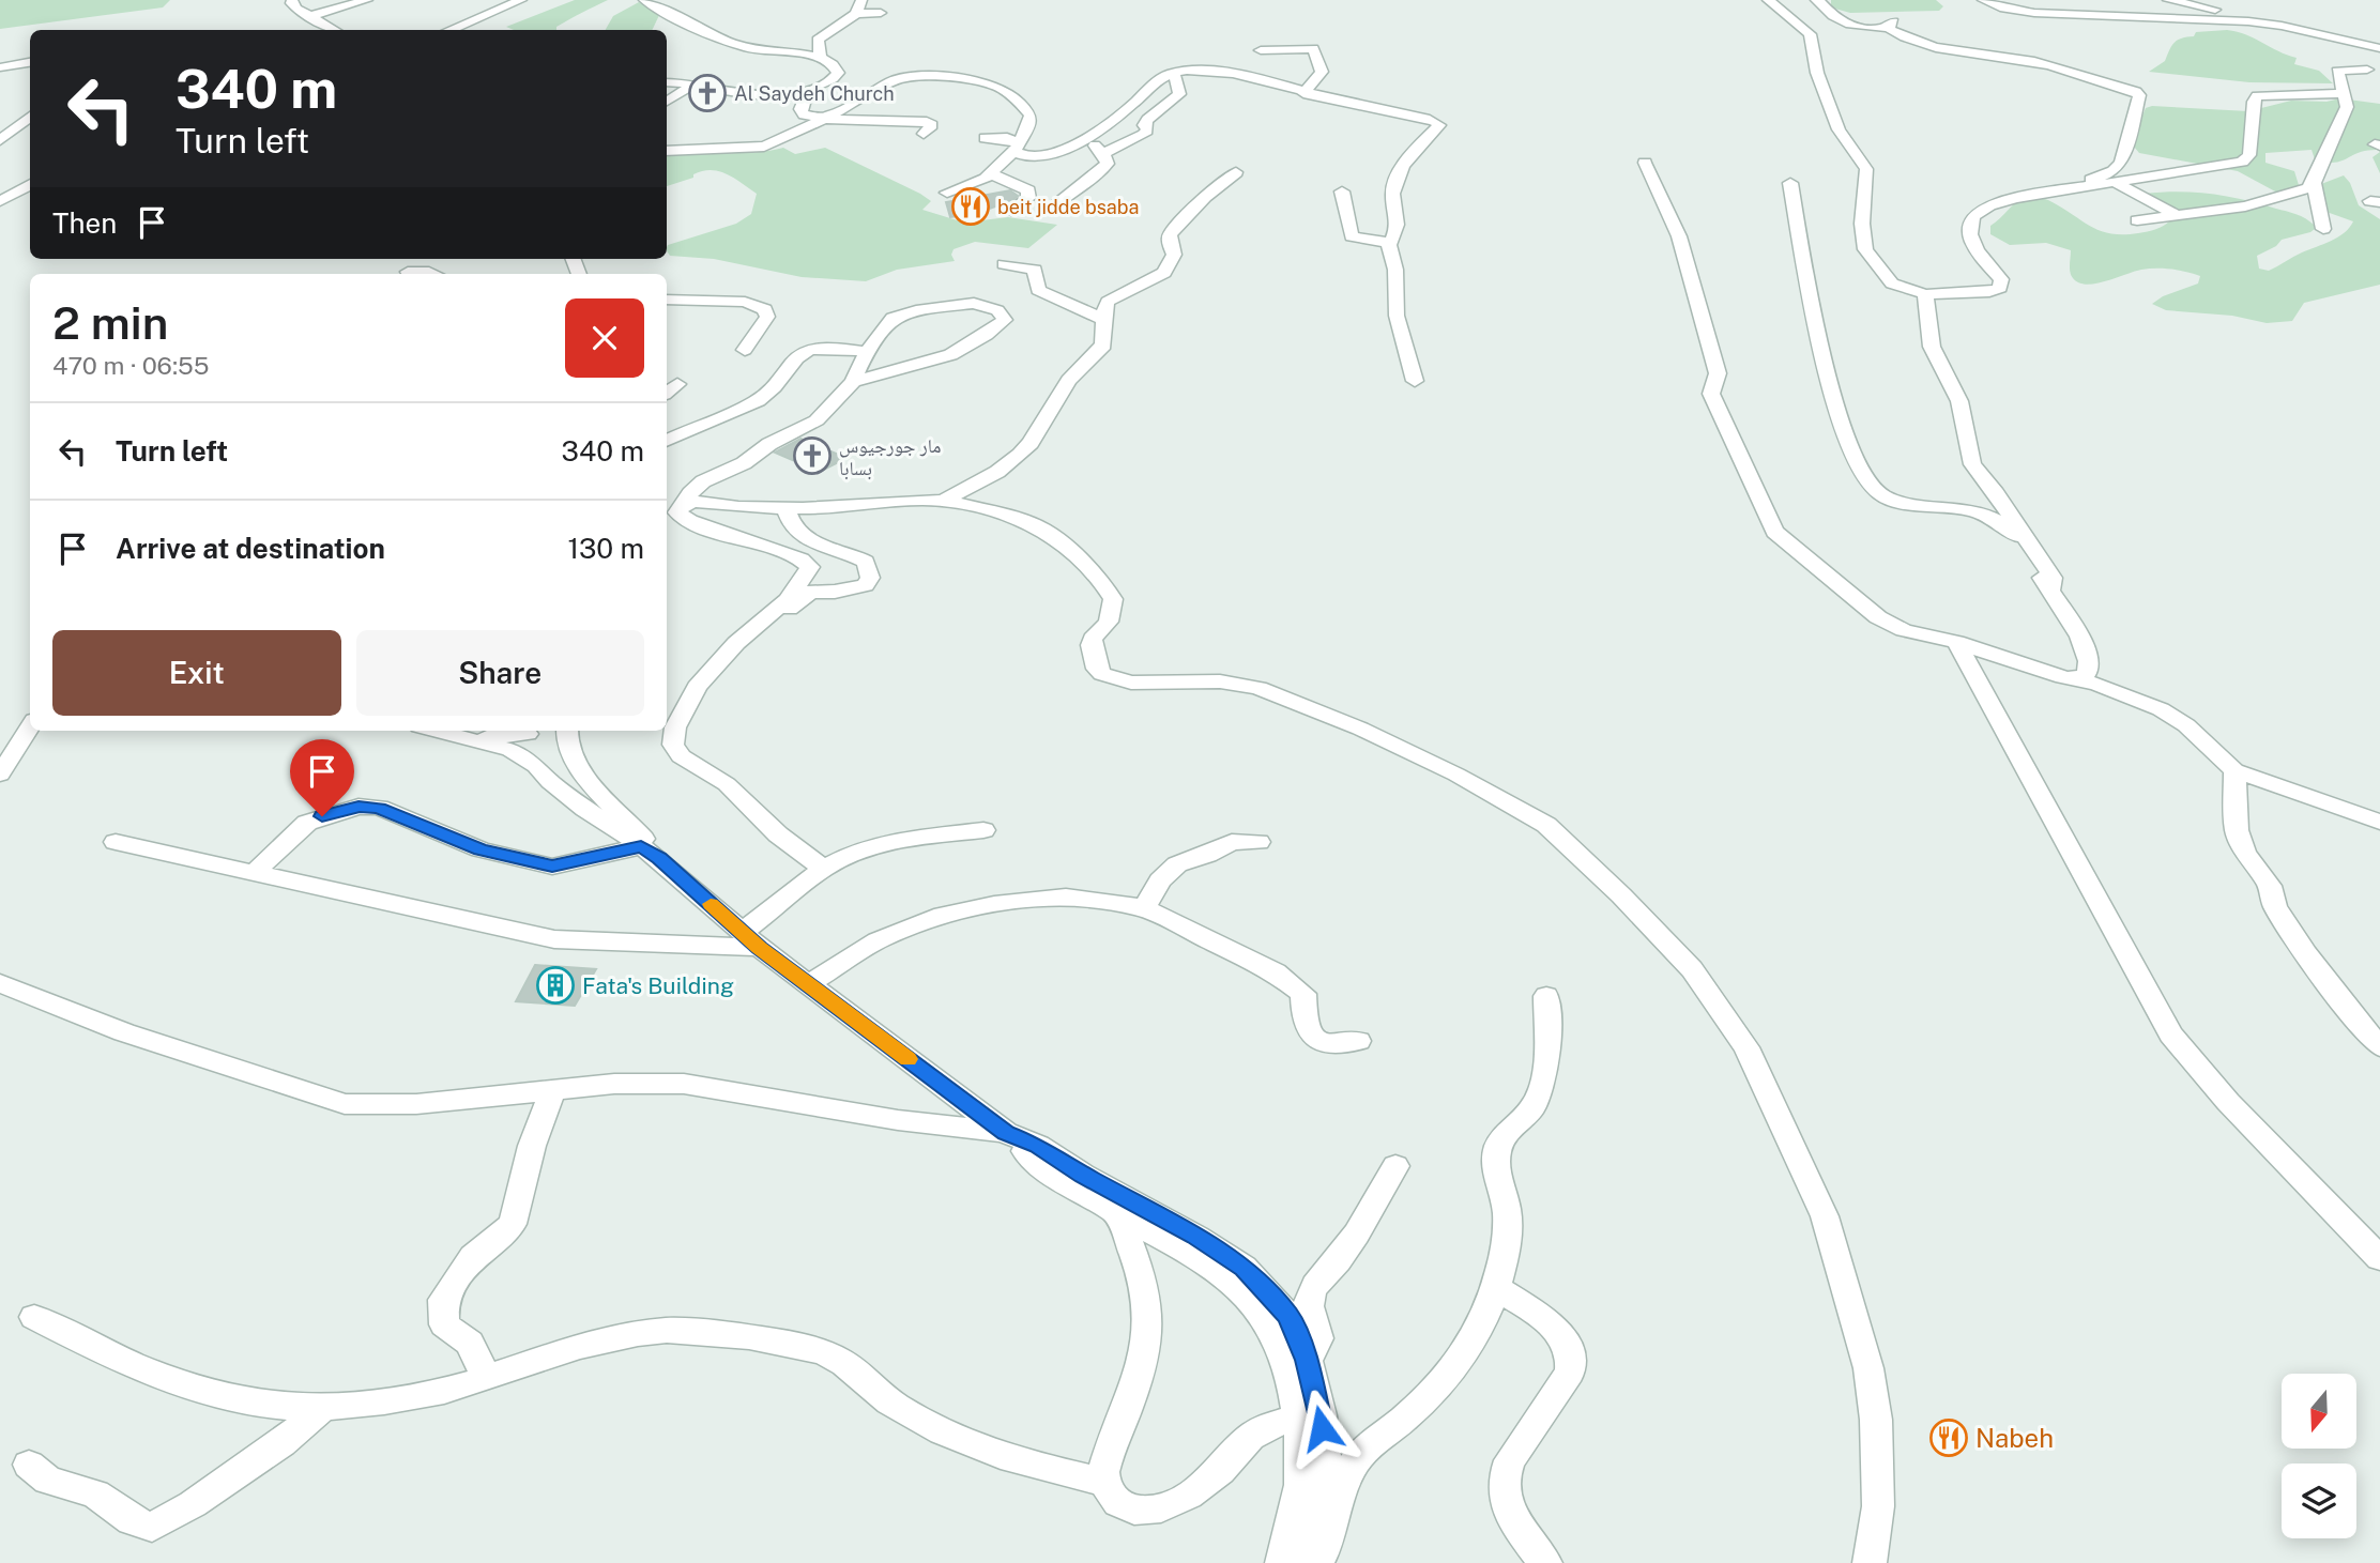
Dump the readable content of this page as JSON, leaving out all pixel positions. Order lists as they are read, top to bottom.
{
  "places": {
    "church": ["Al Saydeh Church", "مار جورجيوس بسابا"],
    "restaurant": ["beit jidde bsaba", "Nabeh"],
    "building": ["Fata's Building"]
  },
  "north": "bottom",
  "page": {
    "turn": ["340 m", "Turn left"],
    "then": "Then",
    "heading": ["2 min", "470 m · 06:55"],
    "list": [
      {
        "name": "Turn left",
        "value": "340 m"
      },
      {
        "name": "Arrive at destination",
        "value": "130 m"
      }
    ],
    "buttons": ["Exit", "Share"]
  }
}
